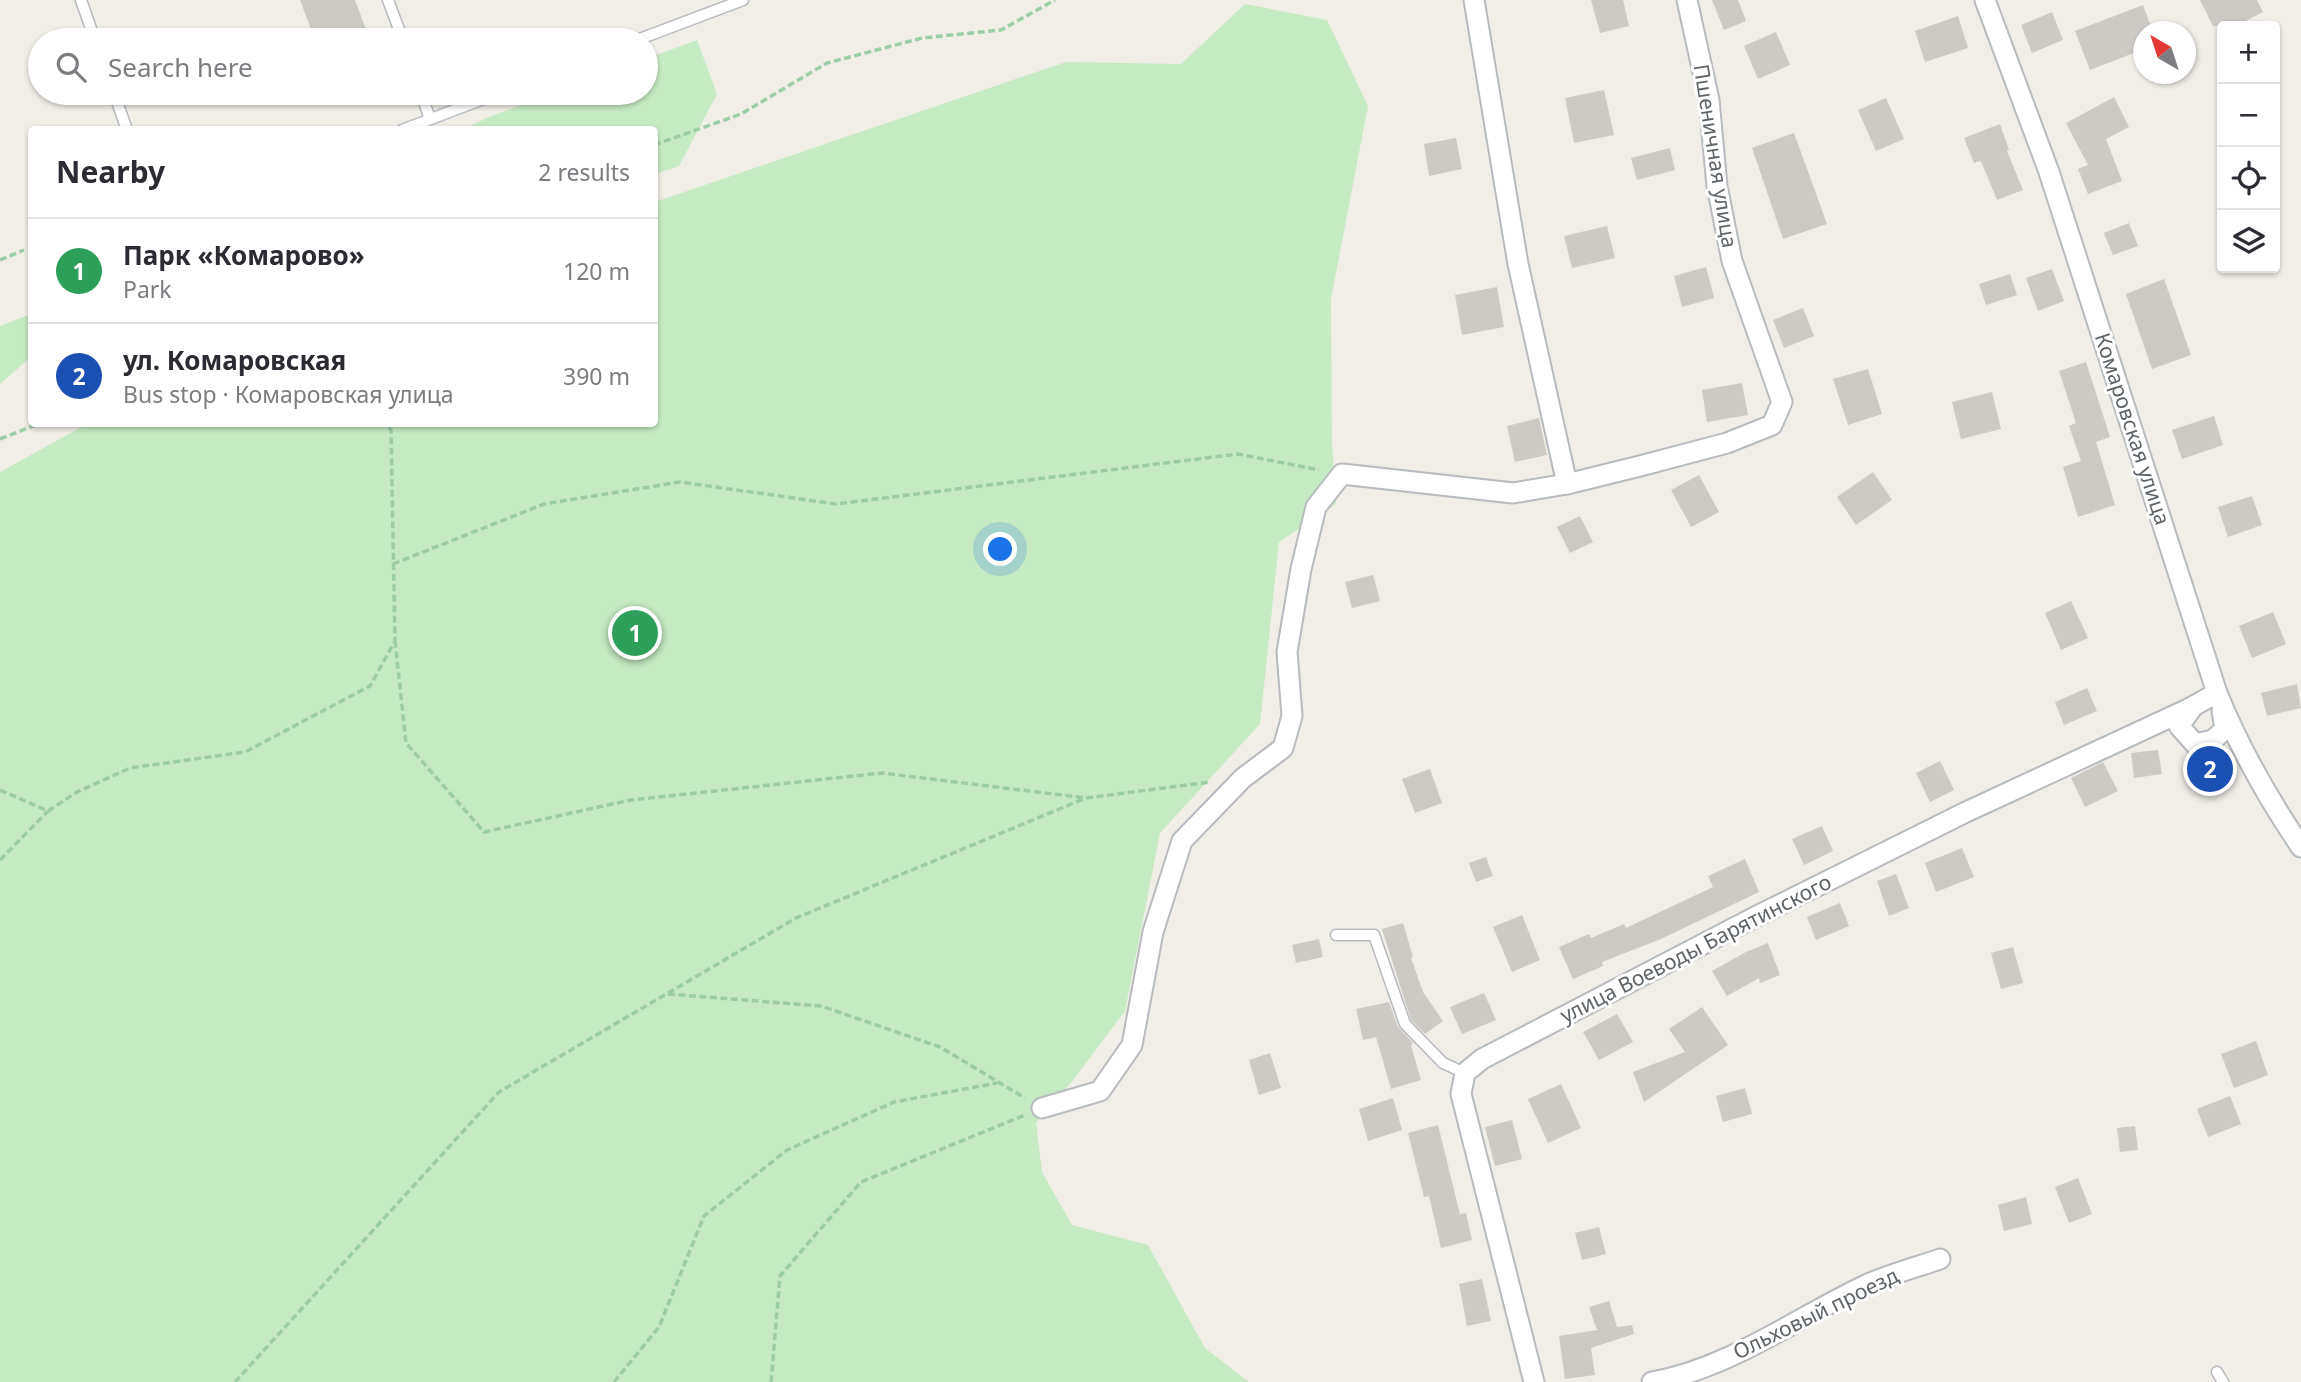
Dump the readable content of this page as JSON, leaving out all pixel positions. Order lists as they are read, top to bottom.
{
  "streets": {
    "street": [
      "Пшеничная улица",
      "Комаровская улица",
      "улица Воеводы Барятинского",
      "Ольховый проезд"
    ]
  },
  "crossings": [
    ["Комаровская улица", "улица Воеводы Барятинского"]
  ],
  "north": "top left",
  "page": {
    "map_buttons": ["+", "−"],
    "search": "Search here",
    "heading": ["Nearby", "2 results"],
    "list": [
      {
        "mark": "1",
        "name": "Парк «Комарово»",
        "note": "Park",
        "value": "120 m"
      },
      {
        "mark": "2",
        "name": "ул. Комаровская",
        "note": "Bus stop · Комаровская улица",
        "value": "390 m"
      }
    ],
    "pins": ["1", "2"]
  }
}
